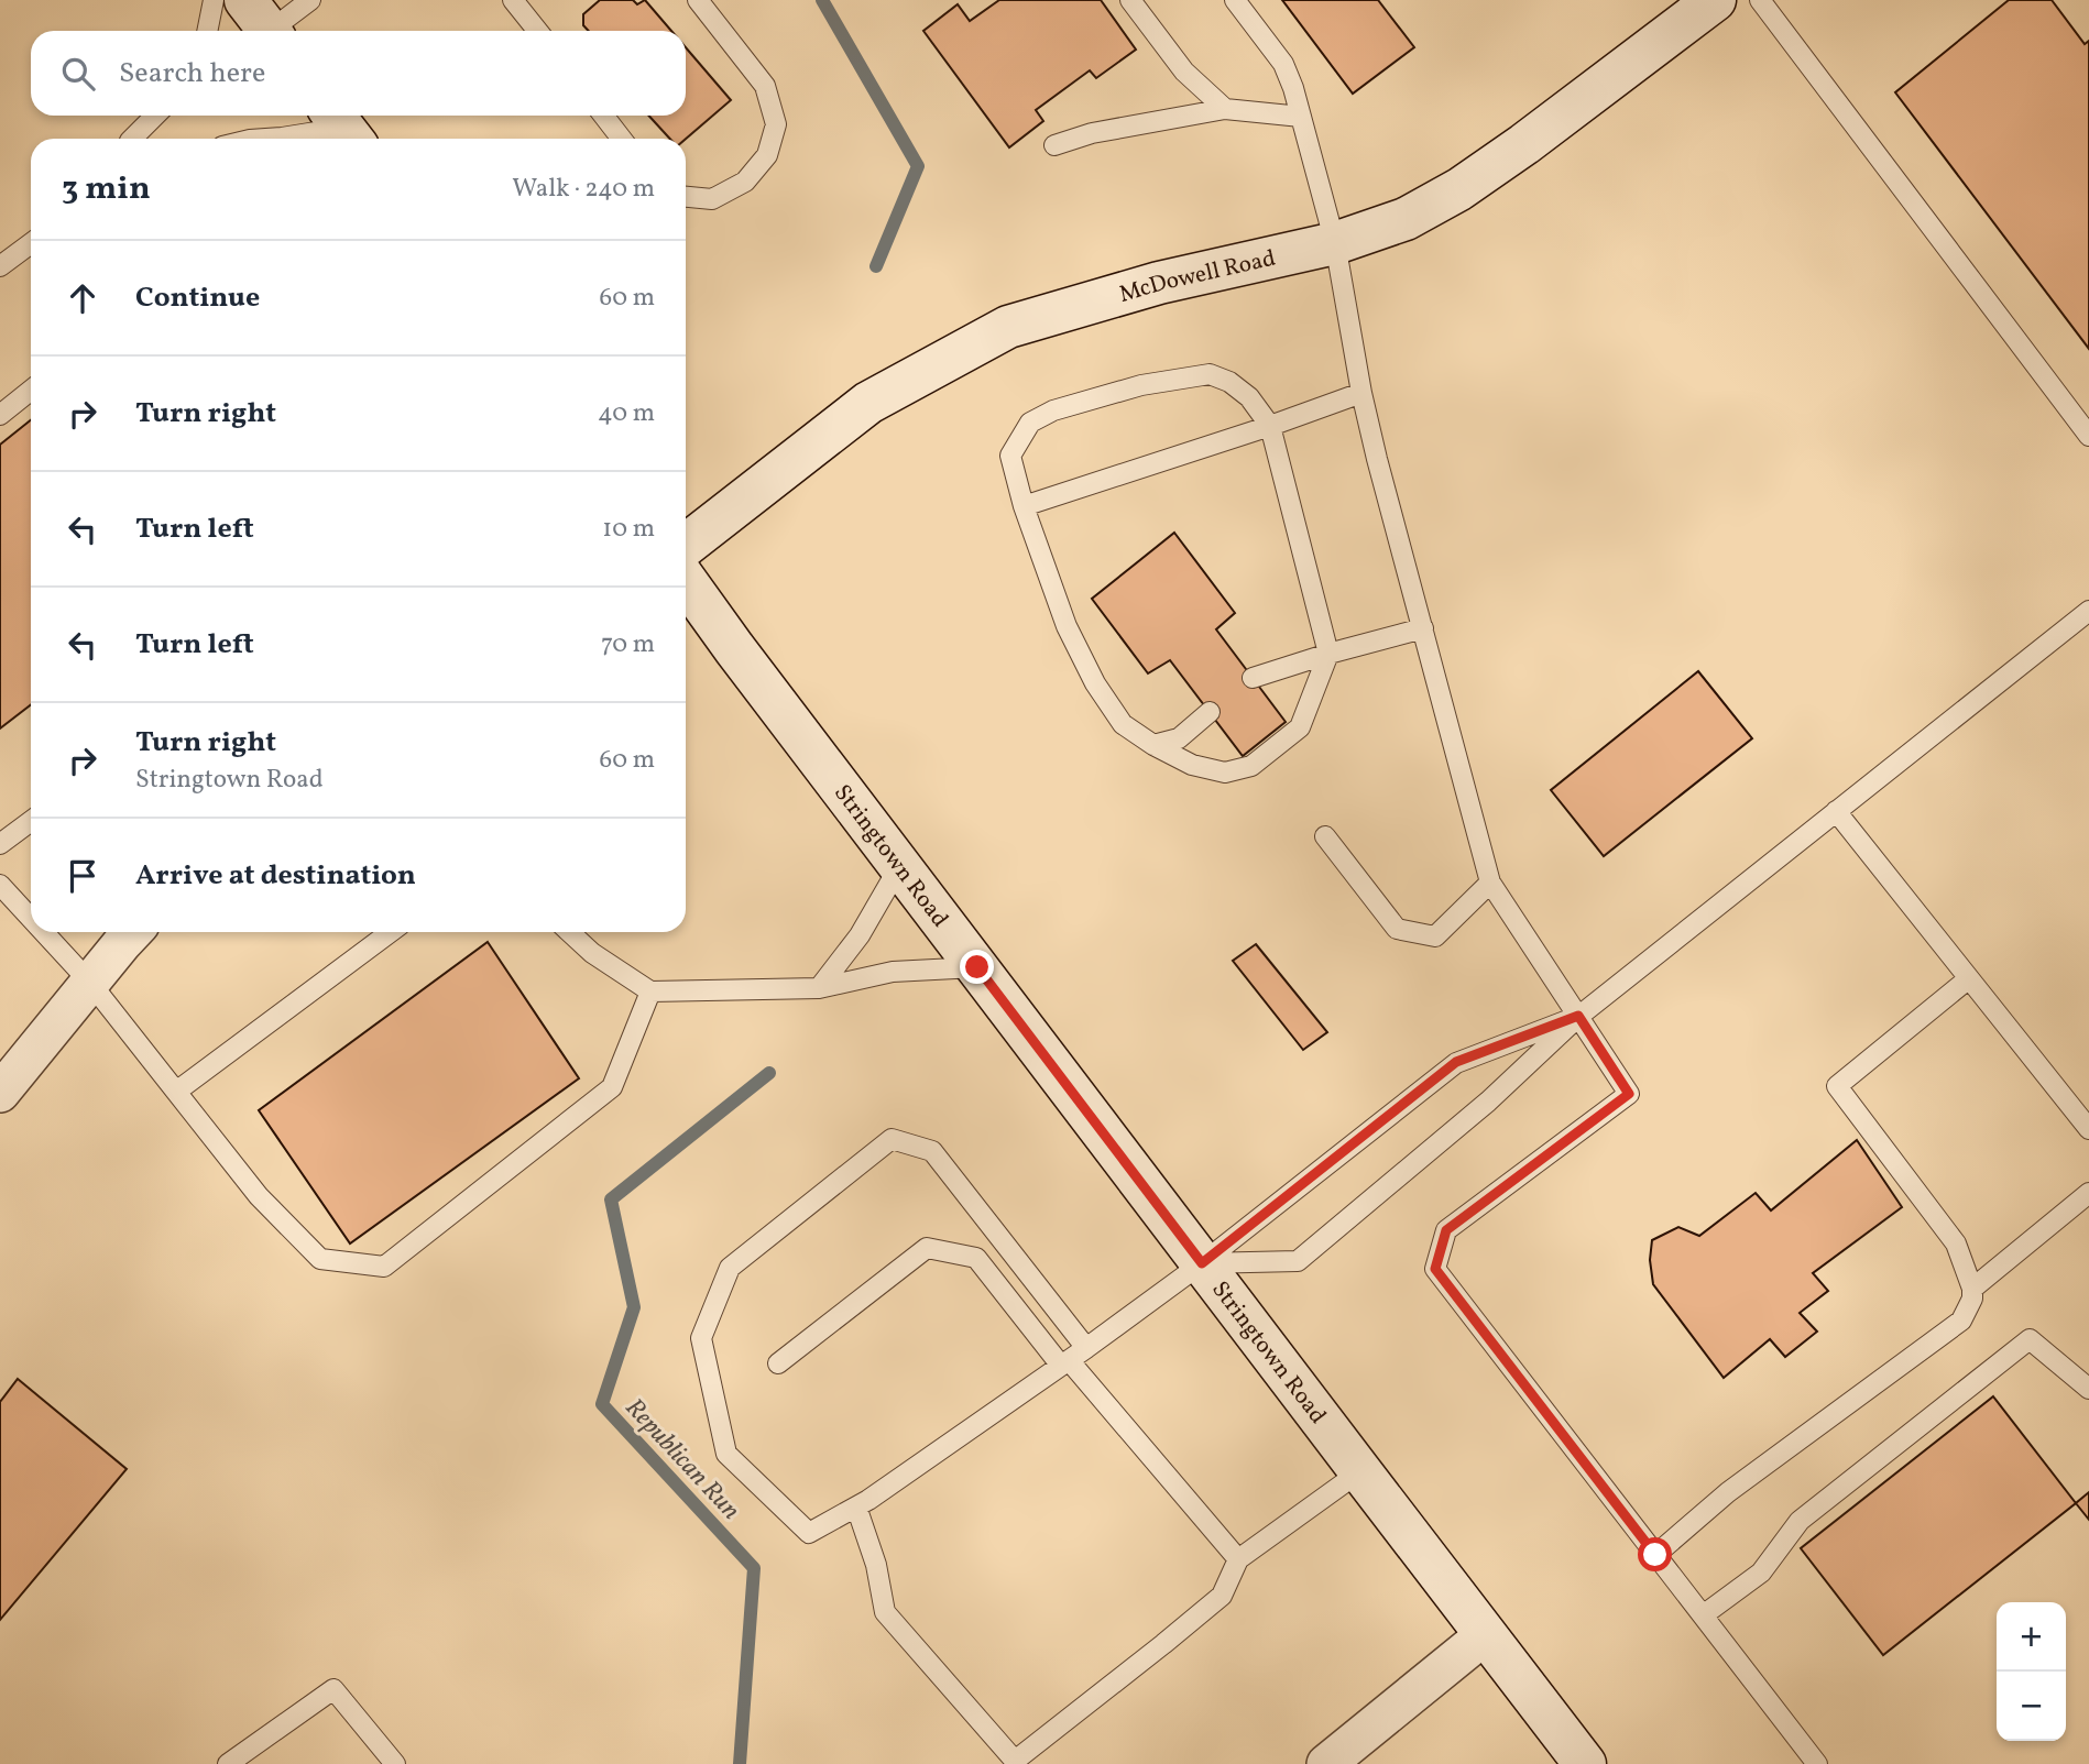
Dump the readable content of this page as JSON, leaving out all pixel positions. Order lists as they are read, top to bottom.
{
  "streets": {
    "main road": ["McDowell Road", "Stringtown Road"]
  },
  "water": ["Republican Run"],
  "page": {
    "search": "Search here",
    "heading": ["3 min", "Walk · 240 m"],
    "list": [
      ["Continue", "60 m"],
      ["Turn right", "40 m"],
      ["Turn left", "10 m"],
      ["Turn left", "70 m"],
      ["Turn right", "Stringtown Road", "60 m"],
      "Arrive at destination"
    ],
    "map_buttons": ["+", "−"]
  }
}
